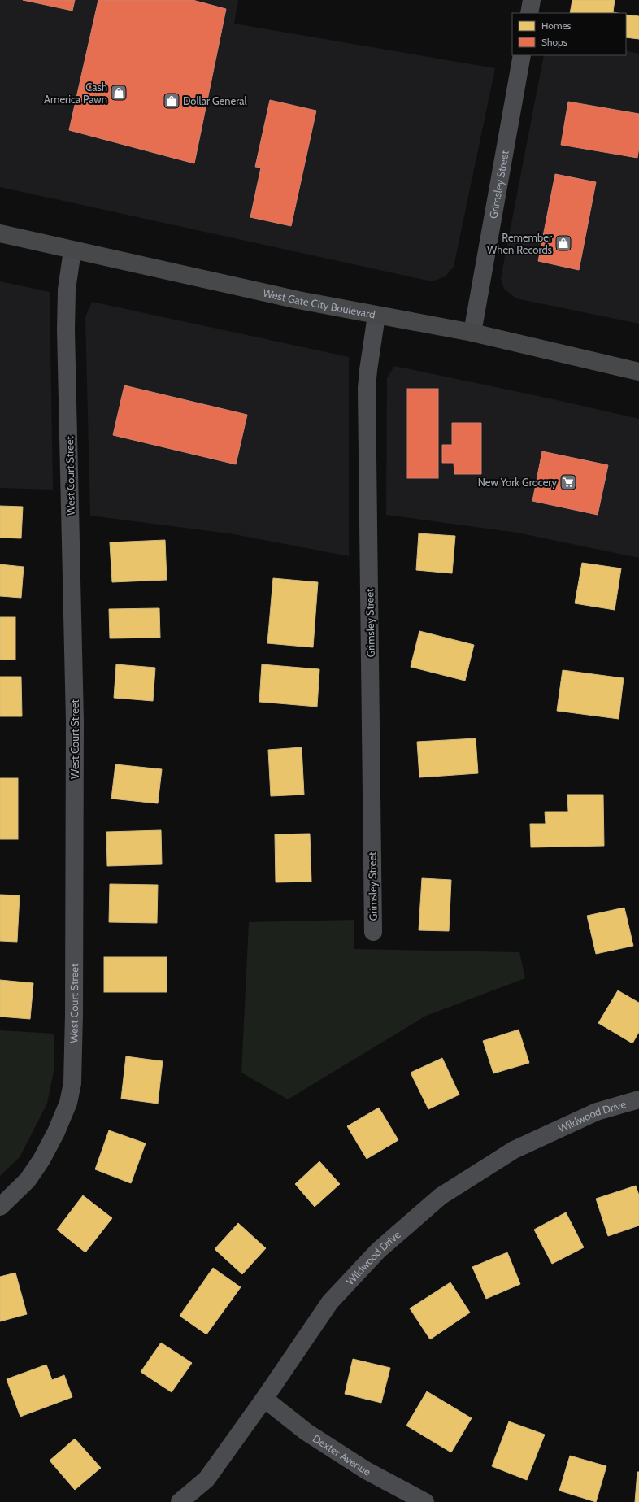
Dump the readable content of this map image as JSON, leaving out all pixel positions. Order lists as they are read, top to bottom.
{
  "streets": {
    "main road": ["West Gate City Boulevard"],
    "street": [
      "Grimsley Street",
      "West Court Street",
      "Wildwood Drive",
      "Dexter Avenue"
    ]
  },
  "crossings": [
    ["Grimsley Street", "West Gate City Boulevard"],
    ["West Gate City Boulevard", "West Court Street"],
    ["Wildwood Drive", "Dexter Avenue"]
  ],
  "places": {
    "shop": ["Cash America Pawn", "Dollar General", "Remember When Records"],
    "supermarket": ["New York Grocery"]
  },
  "legend": ["Homes", "Shops"]
}
